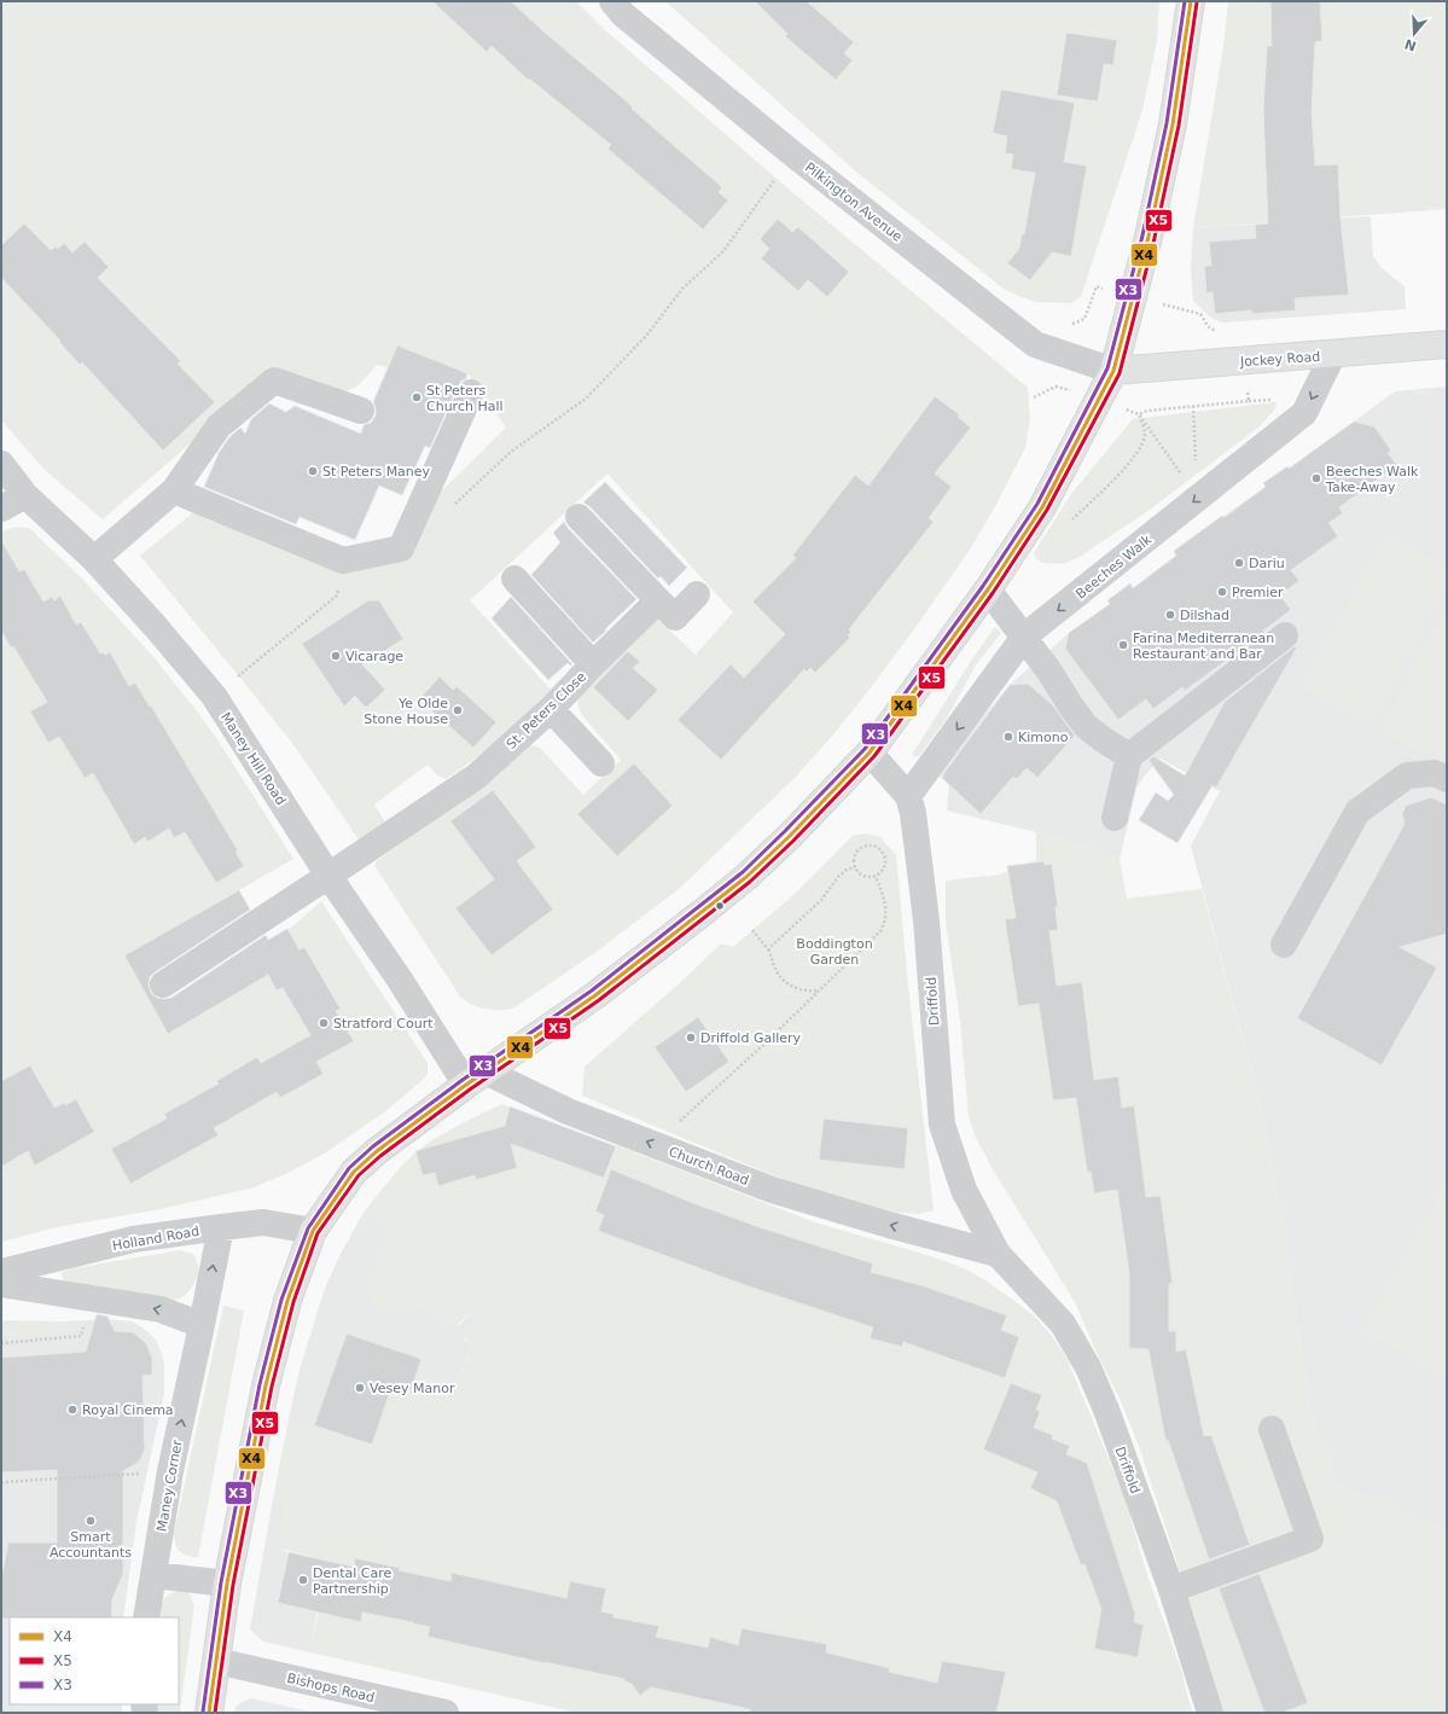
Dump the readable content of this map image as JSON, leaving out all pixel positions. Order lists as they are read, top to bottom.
{
  "streets": {
    "main road": ["Jockey Road"],
    "street": [
      "Pilkington Avenue",
      "Beeches Walk",
      "St. Peters Close",
      "Maney Hill Road",
      "Driffold",
      "Church Road",
      "Holland Road",
      "Maney Corner",
      "Bishops Road"
    ]
  },
  "crossings": [
    ["Pilkington Avenue", "Jockey Road"],
    ["Jockey Road", "Beeches Walk"],
    ["Beeches Walk", "Driffold"],
    ["St. Peters Close", "Maney Hill Road"],
    ["Maney Hill Road", "Church Road"],
    ["Driffold", "Church Road"],
    ["Holland Road", "Maney Corner"]
  ],
  "one_way": ["Church Road", "Maney Corner"],
  "parks": ["Boddington Garden"],
  "places": [
    "St Peters Church Hall",
    "St Peters Maney",
    "Beeches Walk Take-Away",
    "Dariu",
    "Premier",
    "Dilshad",
    "Farina Mediterranean Restaurant and Bar",
    "Vicarage",
    "Ye Olde Stone House",
    "Kimono",
    "Stratford Court",
    "Driffold Gallery",
    "Vesey Manor",
    "Royal Cinema",
    "Smart Accountants",
    "Dental Care Partnership"
  ],
  "lines": ["transit line X4", "transit line X3", "transit line X5"],
  "legend": ["X4", "X5", "X3"],
  "north": "bottom"
}
